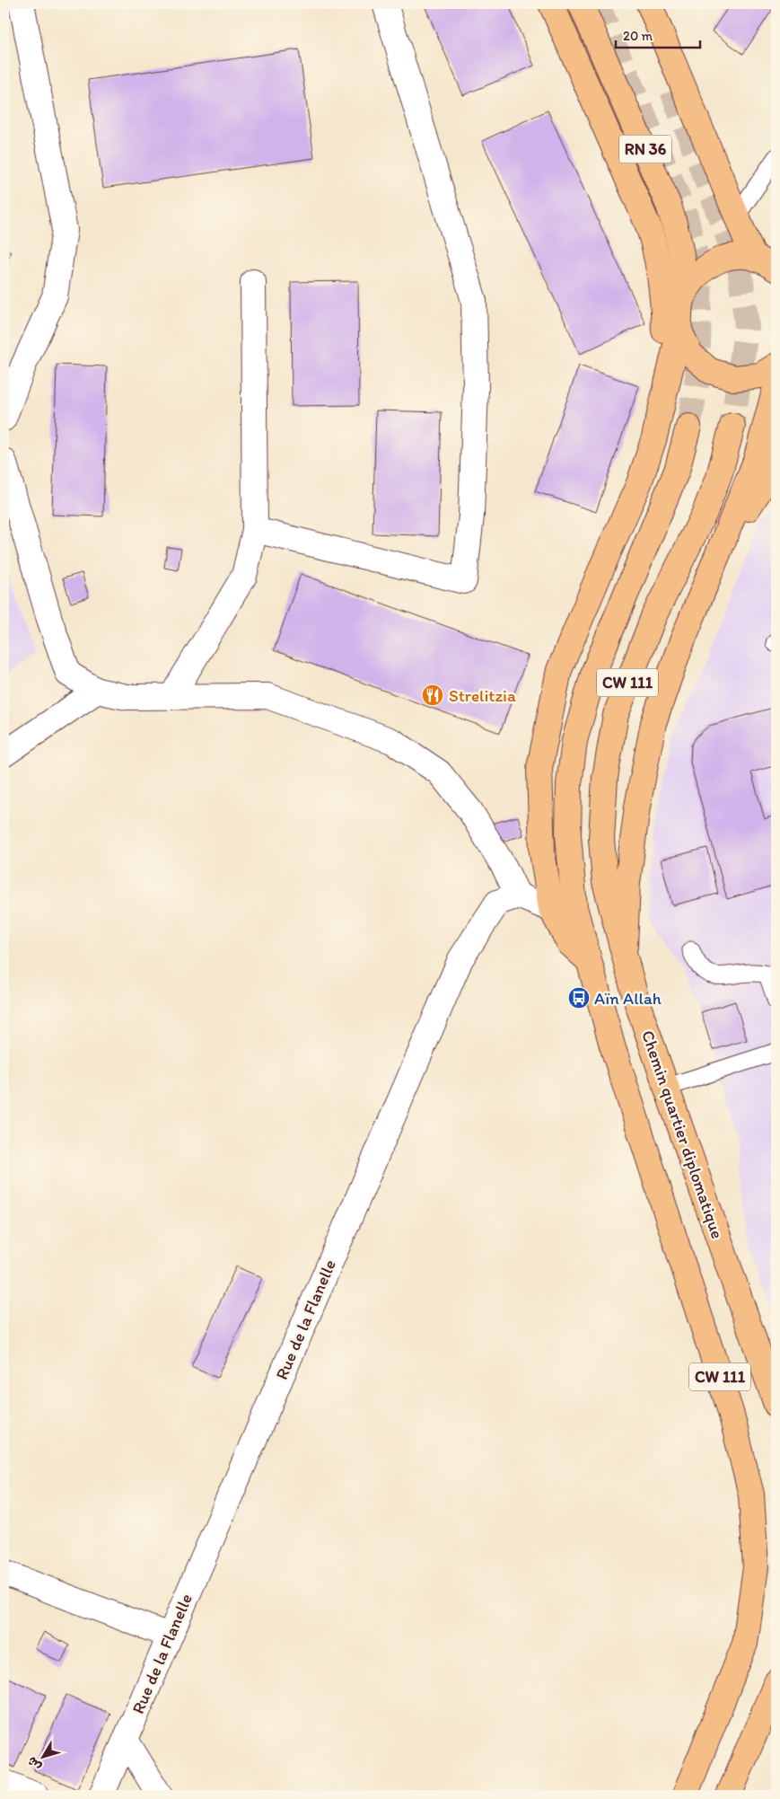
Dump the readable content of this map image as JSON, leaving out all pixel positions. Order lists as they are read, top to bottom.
{
  "streets": {
    "main road": ["RN 36", "CW 111", "Chemin quartier diplomatique"],
    "street": ["Rue de la Flanelle"]
  },
  "places": {
    "restaurant": ["Strelitzia"],
    "bus stop": ["Aïn Allah"]
  },
  "scale_bar": "20 m",
  "north": "bottom left"
}
